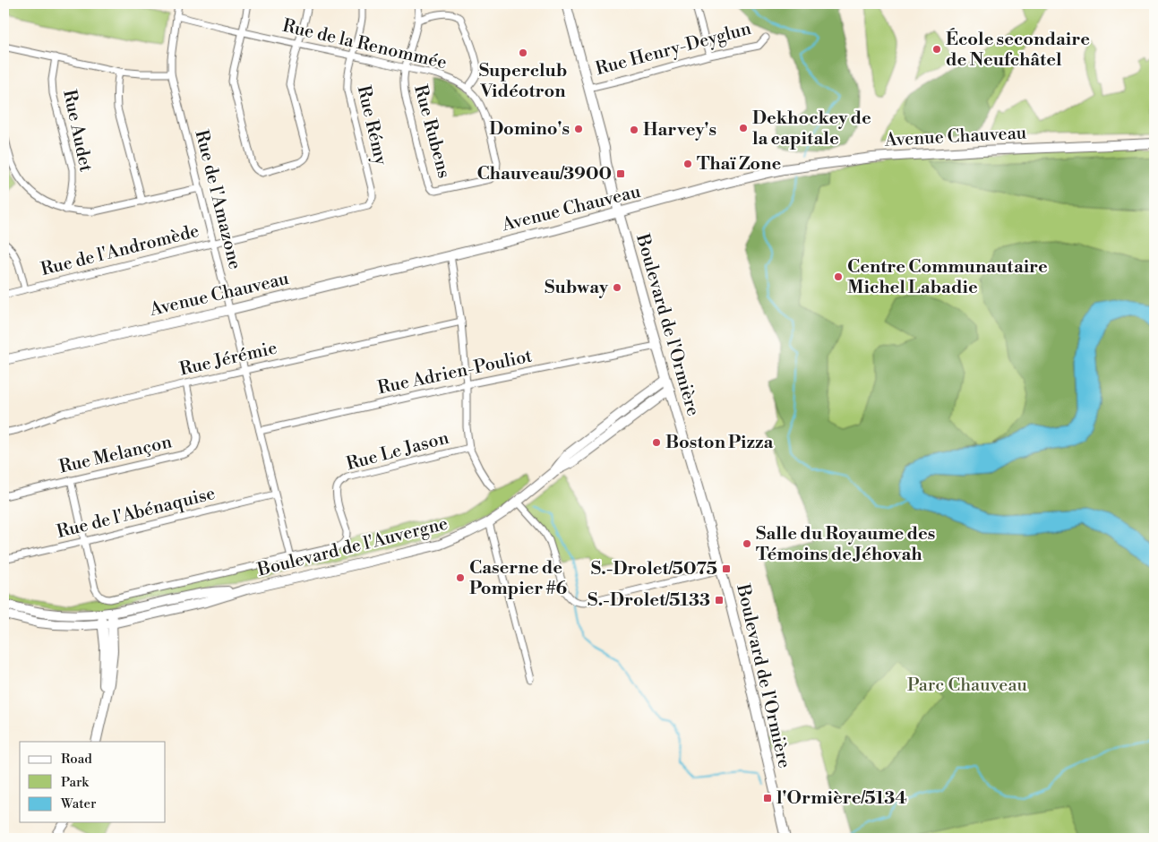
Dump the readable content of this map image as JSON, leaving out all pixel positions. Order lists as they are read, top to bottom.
{
  "streets": {
    "main road": ["Avenue Chauveau", "Boulevard de l'Ormière", "Boulevard de l'Auvergne"],
    "street": [
      "Rue de la Renommée",
      "Rue Henry-Deyglun",
      "Rue Rémy",
      "Rue Audet",
      "Rue Rubens",
      "Rue de l'Amazone",
      "Rue de l'Andromède",
      "Rue Jérémie",
      "Rue Adrien-Pouliot",
      "Rue Le Jason",
      "Rue Melançon",
      "Rue de l'Abénaquise"
    ]
  },
  "crossings": [
    ["Rue de la Renommée", "Rue Rémy"],
    ["Rue de la Renommée", "Rue Rubens"],
    ["Rue de la Renommée", "Rue de l'Amazone"],
    ["Rue Henry-Deyglun", "Boulevard de l'Ormière"],
    ["Rue Rémy", "Rue de l'Andromède"],
    ["Avenue Chauveau", "Rue de l'Amazone"],
    ["Avenue Chauveau", "Boulevard de l'Ormière"],
    ["Rue de l'Amazone", "Rue de l'Andromède"],
    ["Rue de l'Amazone", "Rue Jérémie"],
    ["Rue de l'Amazone", "Rue Adrien-Pouliot"],
    ["Rue de l'Amazone", "Rue Le Jason"],
    ["Rue de l'Amazone", "Rue de l'Abénaquise"],
    ["Boulevard de l'Ormière", "Rue Adrien-Pouliot"],
    ["Boulevard de l'Ormière", "Boulevard de l'Auvergne"],
    ["Rue Jérémie", "Rue Melançon"]
  ],
  "parks": ["Parc Chauveau"],
  "places": {
    "other": [
      "École secondaire de Neufchâtel",
      "Superclub Vidéotron",
      "Dekhockey de la capitale",
      "Domino's",
      "Harvey's",
      "Thaï Zone",
      "Centre Communautaire Michel Labadie",
      "Subway",
      "Boston Pizza",
      "Salle du Royaume des Témoins de Jéhovah",
      "Caserne de Pompier #6"
    ],
    "transit": [
      "Chauveau/3900",
      "S.-Drolet/5075",
      "S.-Drolet/5133",
      "l'Ormière/5134"
    ]
  },
  "legend": ["Road", "Park", "Water"]
}
